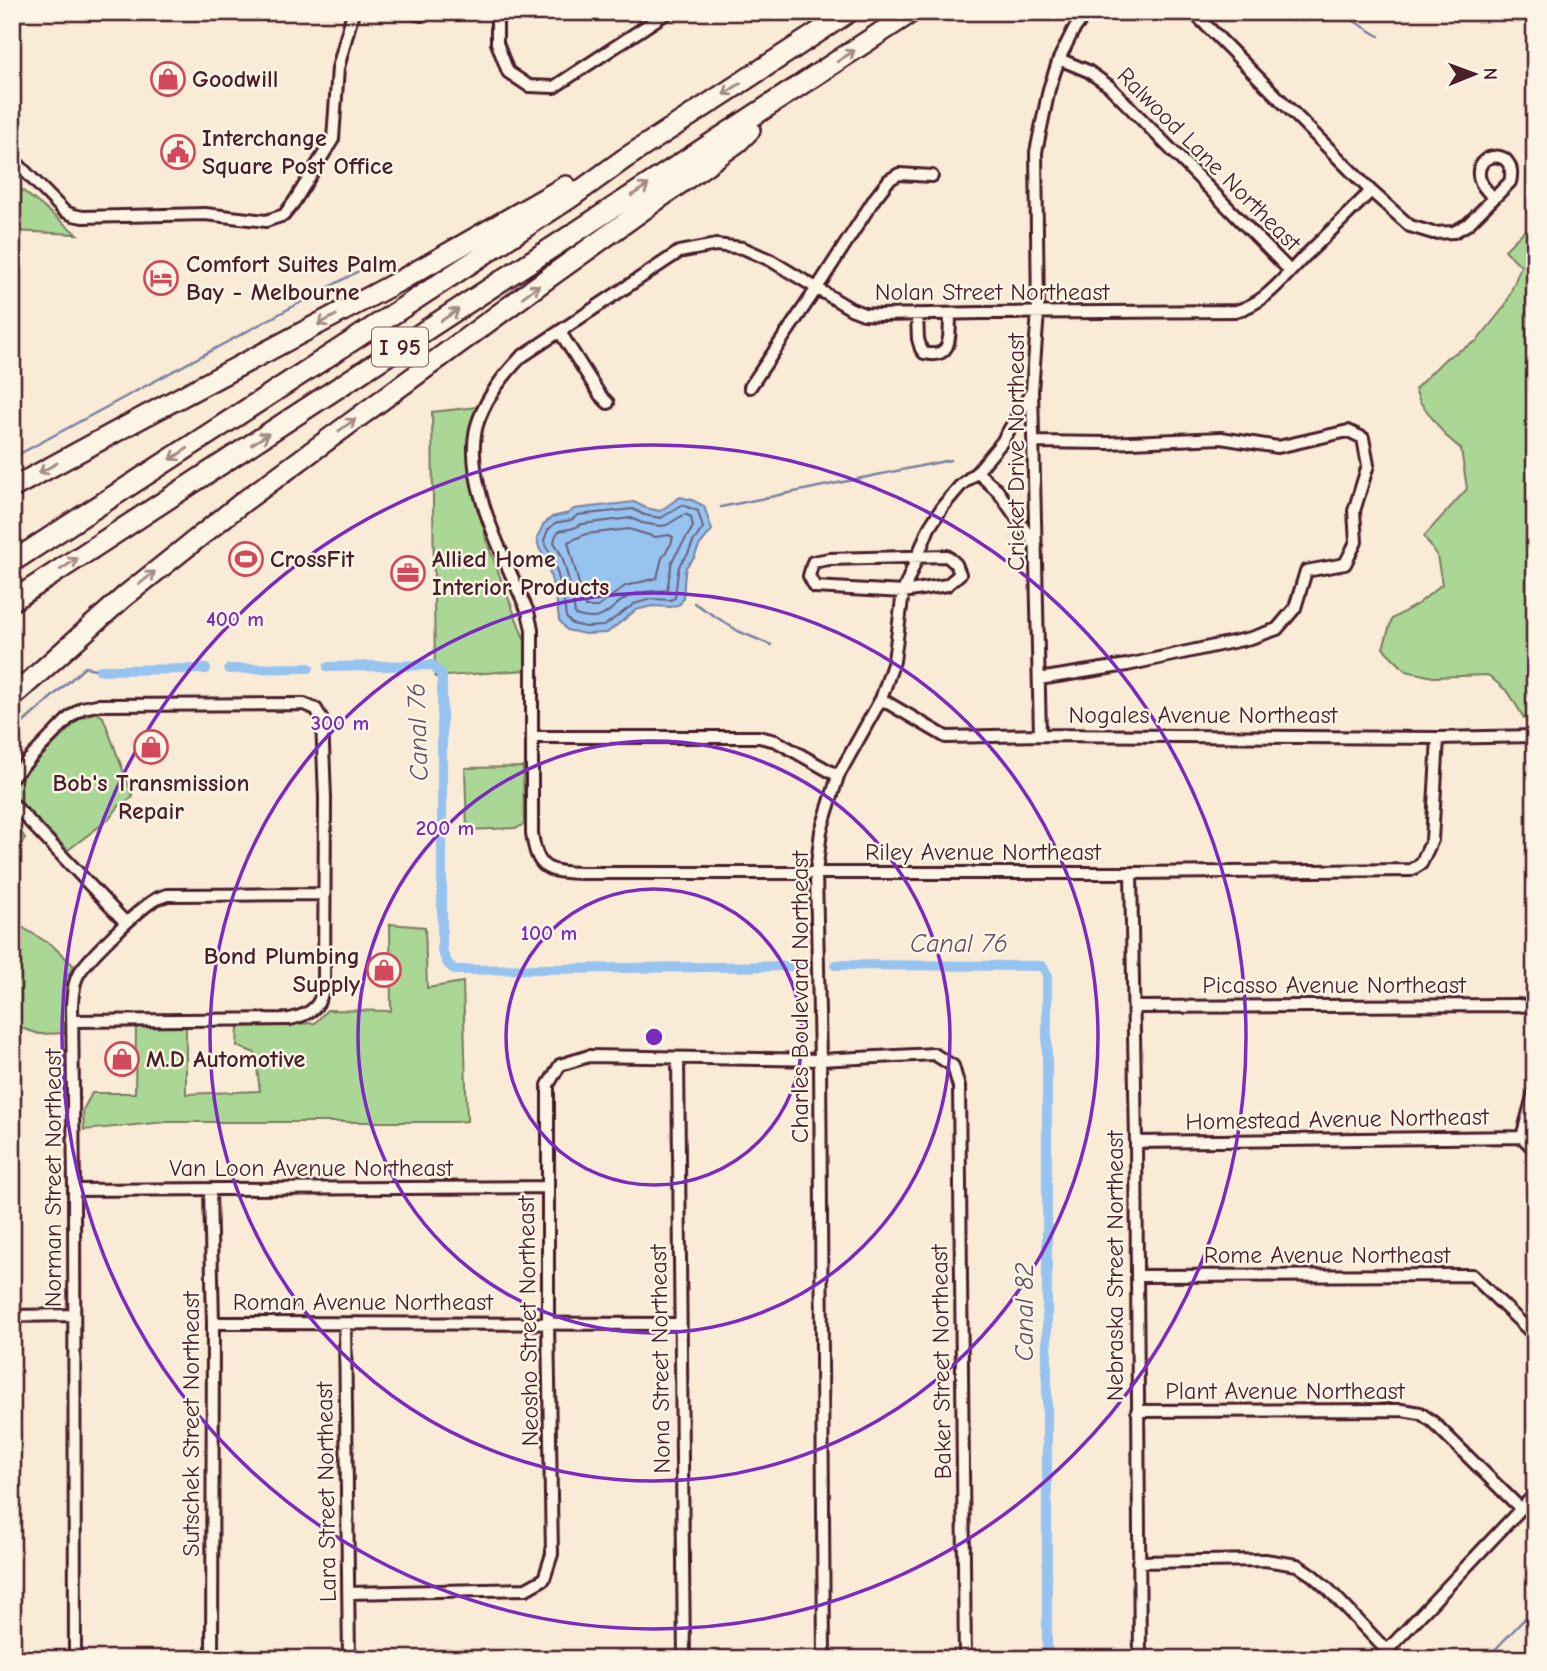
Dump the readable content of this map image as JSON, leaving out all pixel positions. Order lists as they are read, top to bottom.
{
  "streets": {
    "highway": ["I 95"],
    "street": [
      "Ralwood Lane Northeast",
      "Nolan Street Northeast",
      "Cricket Drive Northeast",
      "Nogales Avenue Northeast",
      "Riley Avenue Northeast",
      "Picasso Avenue Northeast",
      "Charles Boulevard Northeast",
      "Homestead Avenue Northeast",
      "Van Loon Avenue Northeast",
      "Norman Street Northeast",
      "Rome Avenue Northeast",
      "Nebraska Street Northeast",
      "Roman Avenue Northeast",
      "Neosho Street Northeast",
      "Nona Street Northeast",
      "Baker Street Northeast",
      "Plant Avenue Northeast",
      "Sutschek Street Northeast",
      "Lara Street Northeast"
    ]
  },
  "crossings": [
    ["Ralwood Lane Northeast", "Nolan Street Northeast"],
    ["Ralwood Lane Northeast", "Cricket Drive Northeast"],
    ["Nolan Street Northeast", "Cricket Drive Northeast"],
    ["Nolan Street Northeast", "Riley Avenue Northeast"],
    ["Cricket Drive Northeast", "Nogales Avenue Northeast"],
    ["Cricket Drive Northeast", "Charles Boulevard Northeast"],
    ["Nogales Avenue Northeast", "Riley Avenue Northeast"],
    ["Nogales Avenue Northeast", "Charles Boulevard Northeast"],
    ["Riley Avenue Northeast", "Charles Boulevard Northeast"],
    ["Riley Avenue Northeast", "Nebraska Street Northeast"],
    ["Picasso Avenue Northeast", "Nebraska Street Northeast"],
    ["Charles Boulevard Northeast", "Baker Street Northeast"],
    ["Homestead Avenue Northeast", "Nebraska Street Northeast"],
    ["Van Loon Avenue Northeast", "Norman Street Northeast"],
    ["Van Loon Avenue Northeast", "Neosho Street Northeast"],
    ["Van Loon Avenue Northeast", "Sutschek Street Northeast"],
    ["Rome Avenue Northeast", "Nebraska Street Northeast"],
    ["Nebraska Street Northeast", "Plant Avenue Northeast"],
    ["Roman Avenue Northeast", "Neosho Street Northeast"],
    ["Roman Avenue Northeast", "Nona Street Northeast"],
    ["Roman Avenue Northeast", "Sutschek Street Northeast"],
    ["Roman Avenue Northeast", "Lara Street Northeast"],
    ["Neosho Street Northeast", "Nona Street Northeast"],
    ["Neosho Street Northeast", "Lara Street Northeast"]
  ],
  "water": ["Canal 76", "Canal 82"],
  "places": {
    "shop": [
      "Goodwill",
      "Bob's Transmission Repair",
      "Bond Plumbing Supply",
      "M.D Automotive"
    ],
    "public building": ["Interchange Square Post Office"],
    "hotel": ["Comfort Suites Palm Bay - Melbourne"],
    "sports": ["CrossFit"],
    "office": ["Allied Home Interior Products"]
  },
  "north": "right",
  "rings": [
    "400 m",
    "300 m",
    "200 m",
    "100 m"
  ]
}
